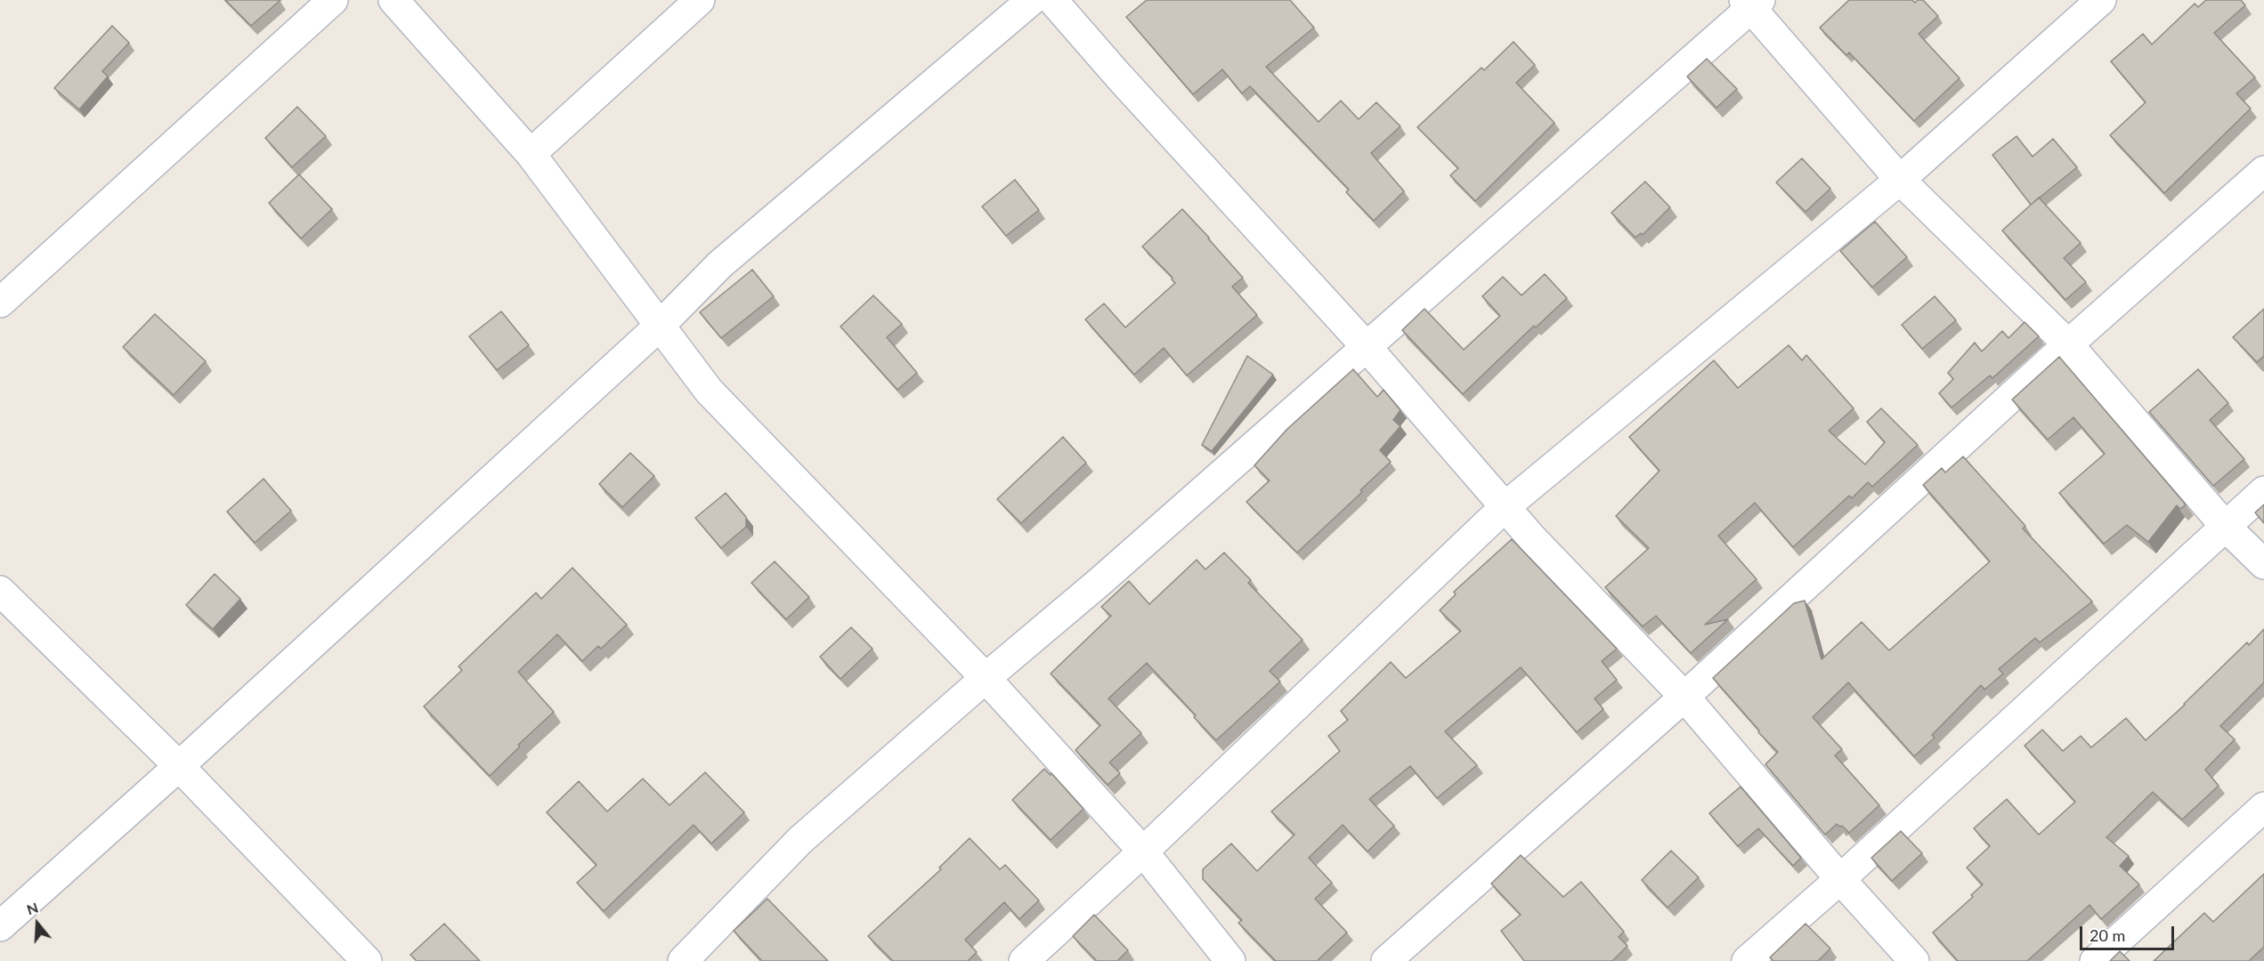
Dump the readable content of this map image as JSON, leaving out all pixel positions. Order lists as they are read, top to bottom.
{
  "scale_bar": "20 m",
  "north": "top"
}
